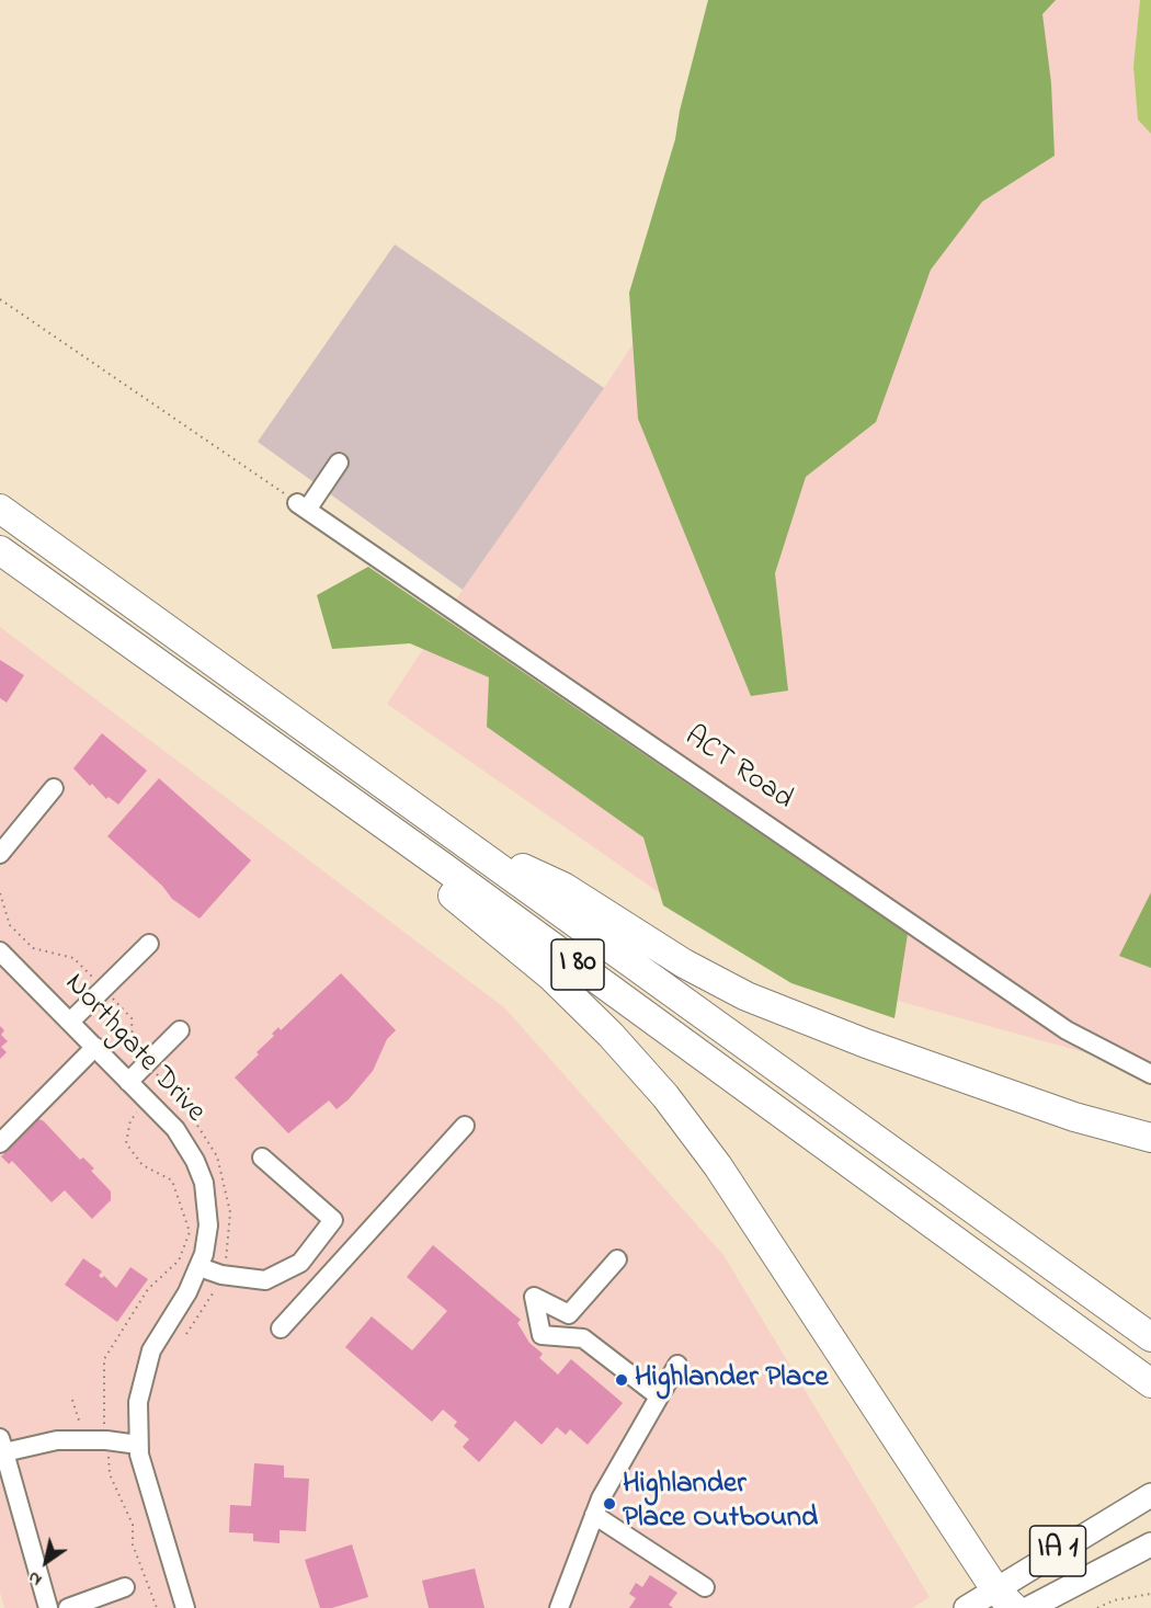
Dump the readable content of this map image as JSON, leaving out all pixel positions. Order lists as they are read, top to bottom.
{
  "streets": {
    "highway": ["I 80"],
    "main road": ["IA 1"],
    "street": ["ACT Road", "Northgate Drive"]
  },
  "places": ["Highlander Place", "Highlander Place Outbound"],
  "north": "bottom left"
}
